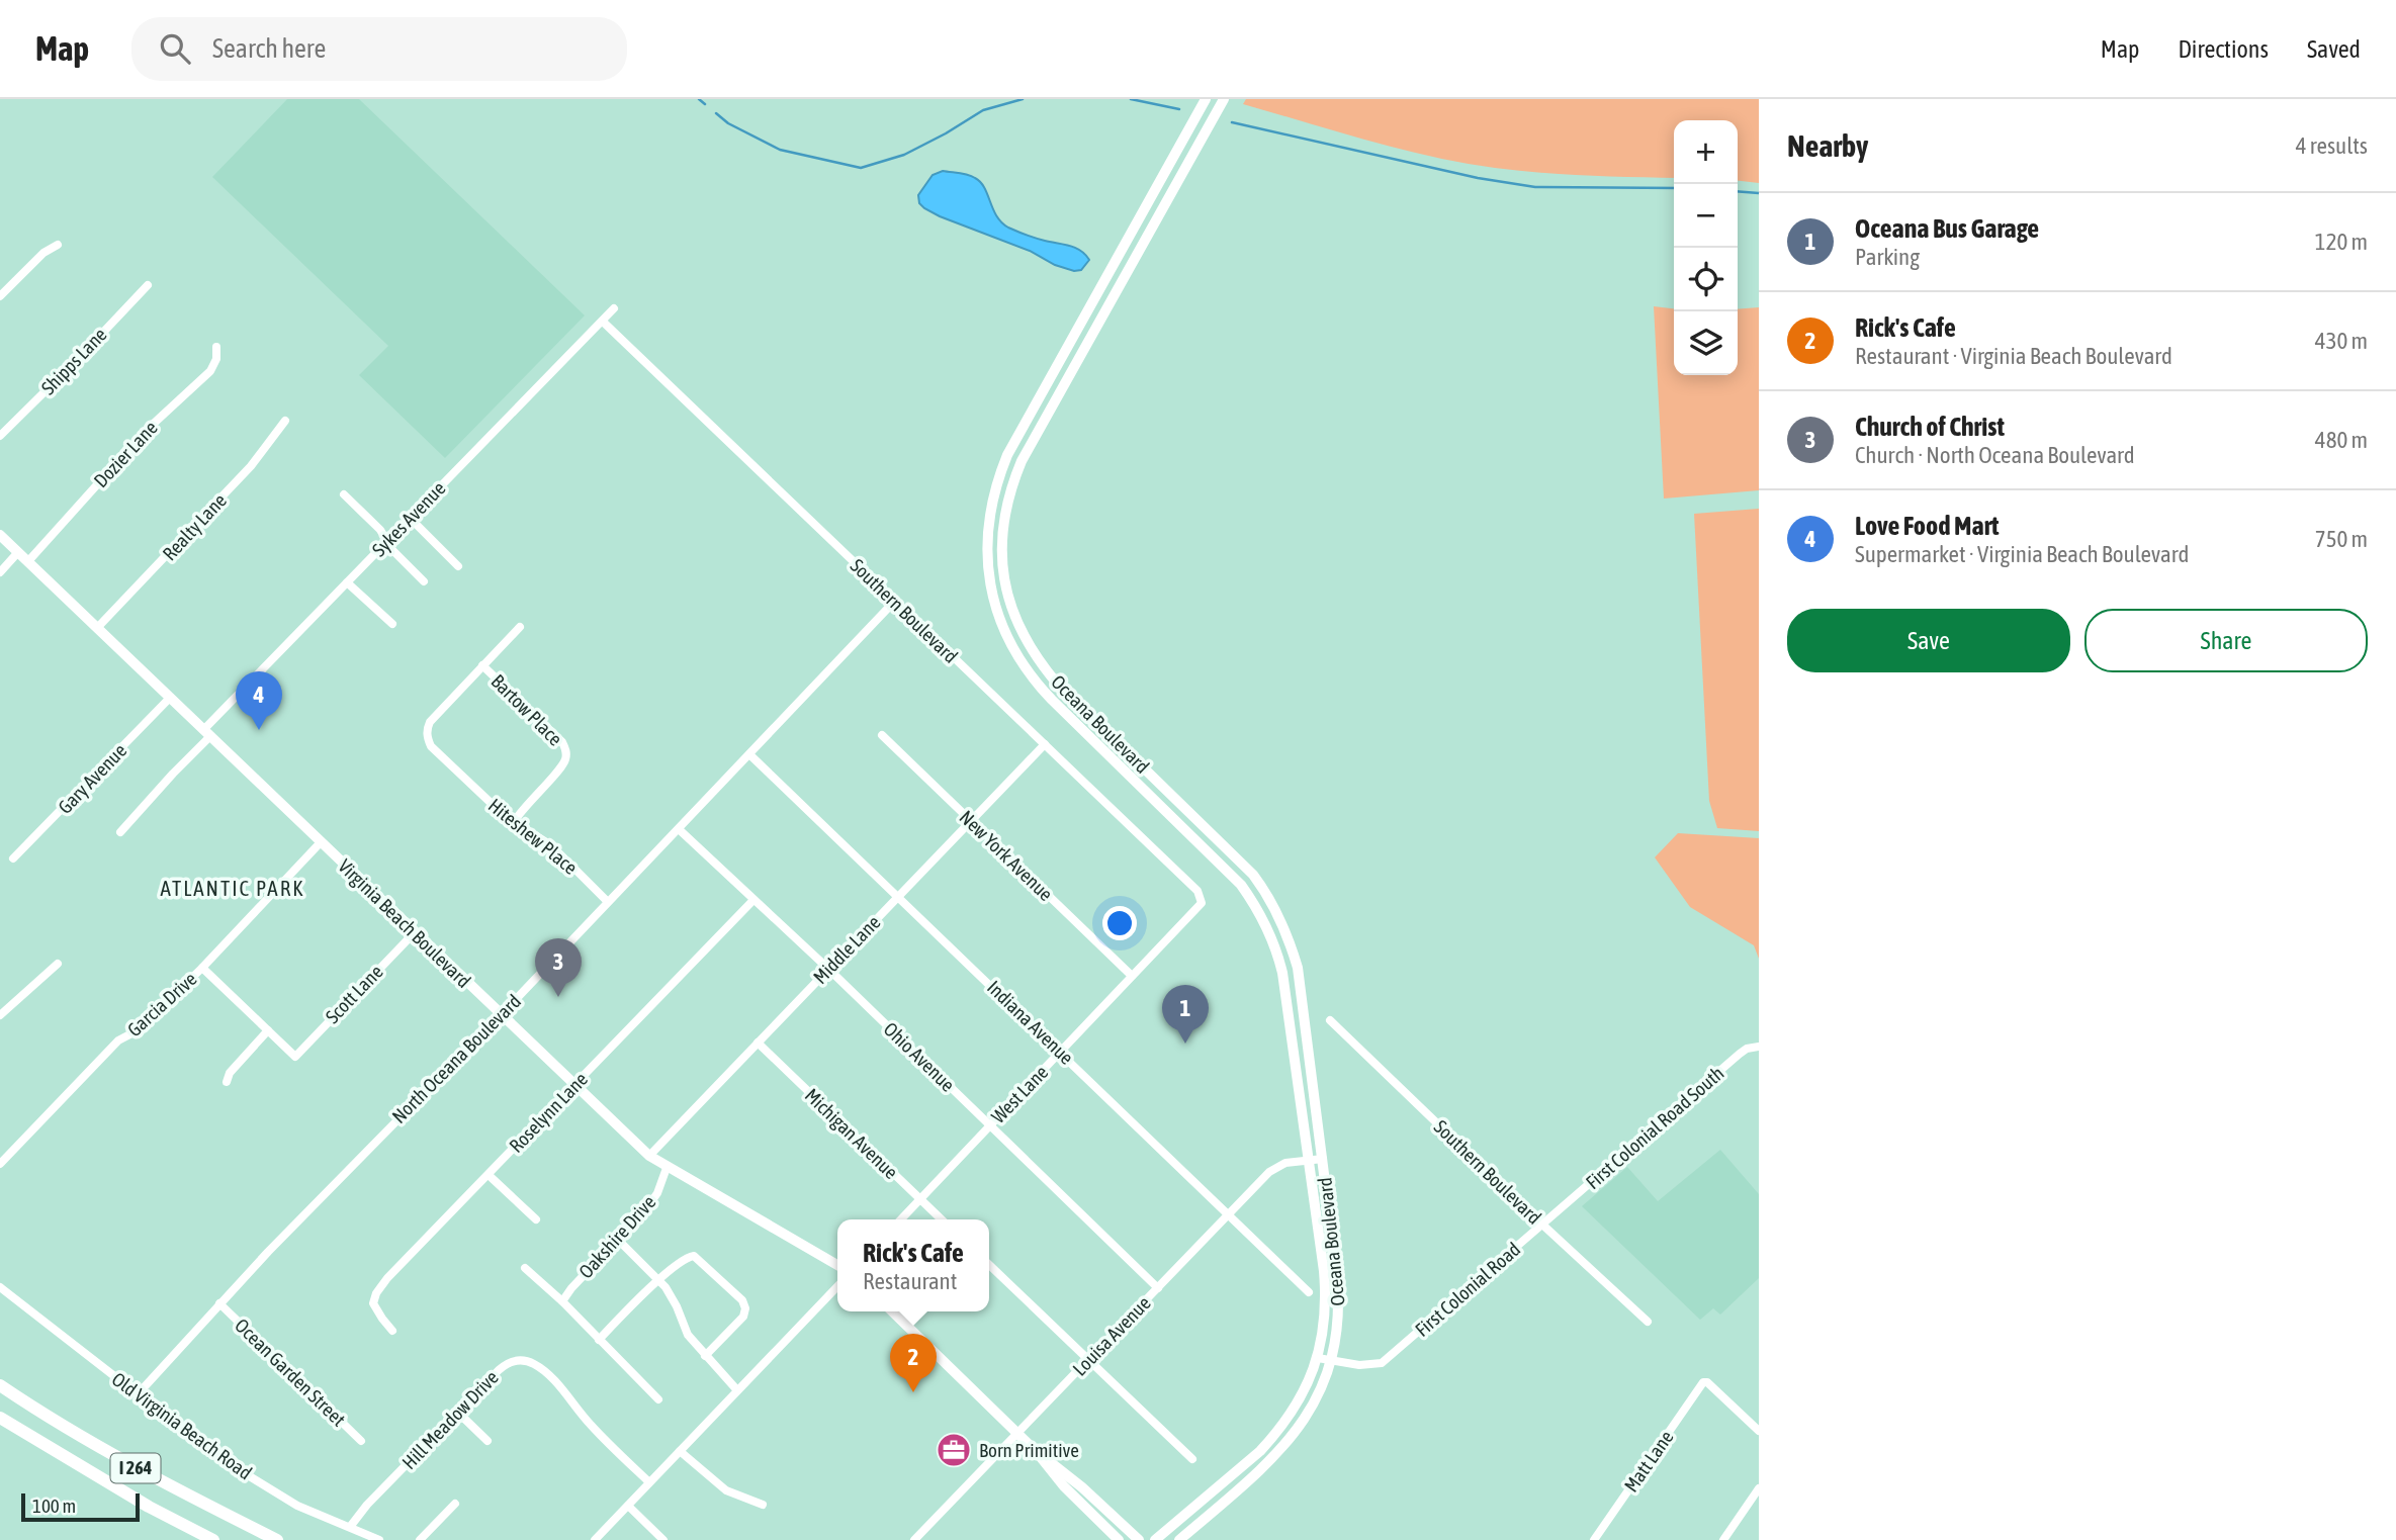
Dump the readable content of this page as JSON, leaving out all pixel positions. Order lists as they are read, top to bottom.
{
  "streets": {
    "highway": ["I 264"],
    "main road": ["Oceana Boulevard", "Virginia Beach Boulevard"],
    "street": [
      "Shipps Lane",
      "Dozier Lane",
      "Sykes Avenue",
      "Realty Lane",
      "Southern Boulevard",
      "Bartow Place",
      "Gary Avenue",
      "Hiteshew Place",
      "New York Avenue",
      "Middle Lane",
      "Scott Lane",
      "Garcia Drive",
      "Indiana Avenue",
      "Ohio Avenue",
      "North Oceana Boulevard",
      "West Lane",
      "Roselynn Lane",
      "First Colonial Road South",
      "Michigan Avenue",
      "Oakshire Drive",
      "First Colonial Road",
      "Louisa Avenue",
      "Ocean Garden Street",
      "Hill Meadow Drive",
      "Old Virginia Beach Road",
      "Matt Lane"
    ]
  },
  "crossings": [
    ["Dozier Lane", "Virginia Beach Boulevard"],
    ["Sykes Avenue", "Southern Boulevard"],
    ["Sykes Avenue", "Virginia Beach Boulevard"],
    ["Realty Lane", "Virginia Beach Boulevard"],
    ["Southern Boulevard", "Middle Lane"],
    ["Southern Boulevard", "North Oceana Boulevard"],
    ["Southern Boulevard", "West Lane"],
    ["Southern Boulevard", "First Colonial Road"],
    ["Bartow Place", "Hiteshew Place"],
    ["Oceana Boulevard", "First Colonial Road"],
    ["Oceana Boulevard", "Louisa Avenue"],
    ["Gary Avenue", "Virginia Beach Boulevard"],
    ["Hiteshew Place", "North Oceana Boulevard"],
    ["New York Avenue", "Middle Lane"],
    ["New York Avenue", "West Lane"],
    ["Virginia Beach Boulevard", "Middle Lane"],
    ["Virginia Beach Boulevard", "Scott Lane"],
    ["Virginia Beach Boulevard", "Garcia Drive"],
    ["Virginia Beach Boulevard", "North Oceana Boulevard"],
    ["Virginia Beach Boulevard", "Roselynn Lane"],
    ["Virginia Beach Boulevard", "Oakshire Drive"],
    ["Middle Lane", "Indiana Avenue"],
    ["Middle Lane", "Ohio Avenue"],
    ["Middle Lane", "Michigan Avenue"],
    ["Indiana Avenue", "North Oceana Boulevard"],
    ["Indiana Avenue", "West Lane"],
    ["Indiana Avenue", "Louisa Avenue"],
    ["Ohio Avenue", "North Oceana Boulevard"],
    ["Ohio Avenue", "West Lane"],
    ["Ohio Avenue", "Roselynn Lane"],
    ["Ohio Avenue", "Louisa Avenue"],
    ["North Oceana Boulevard", "Ocean Garden Street"],
    ["North Oceana Boulevard", "Old Virginia Beach Road"],
    ["West Lane", "Michigan Avenue"],
    ["First Colonial Road South", "First Colonial Road"],
    ["Hill Meadow Drive", "Old Virginia Beach Road"]
  ],
  "districts": ["ATLANTIC PARK"],
  "places": {
    "office": ["Born Primitive"]
  },
  "scale_bar": "100 m",
  "page": {
    "header": "Map",
    "search": "Search here",
    "nav": ["Map", "Directions", "Saved"],
    "heading": ["Nearby", "4 results"],
    "map_buttons": ["+", "−"],
    "list": [
      {
        "mark": "1",
        "name": "Oceana Bus Garage",
        "note": "Parking",
        "value": "120 m"
      },
      {
        "mark": "2",
        "name": "Rick's Cafe",
        "note": "Restaurant · Virginia Beach Boulevard",
        "value": "430 m"
      },
      {
        "mark": "3",
        "name": "Church of Christ",
        "note": "Church · North Oceana Boulevard",
        "value": "480 m"
      },
      {
        "mark": "4",
        "name": "Love Food Mart",
        "note": "Supermarket · Virginia Beach Boulevard",
        "value": "750 m"
      }
    ],
    "buttons": ["Save", "Share"],
    "pins": [
      "4",
      "3",
      "1",
      "2"
    ],
    "popup": ["Rick's Cafe", "Restaurant"],
    "scale": "100 m"
  }
}
